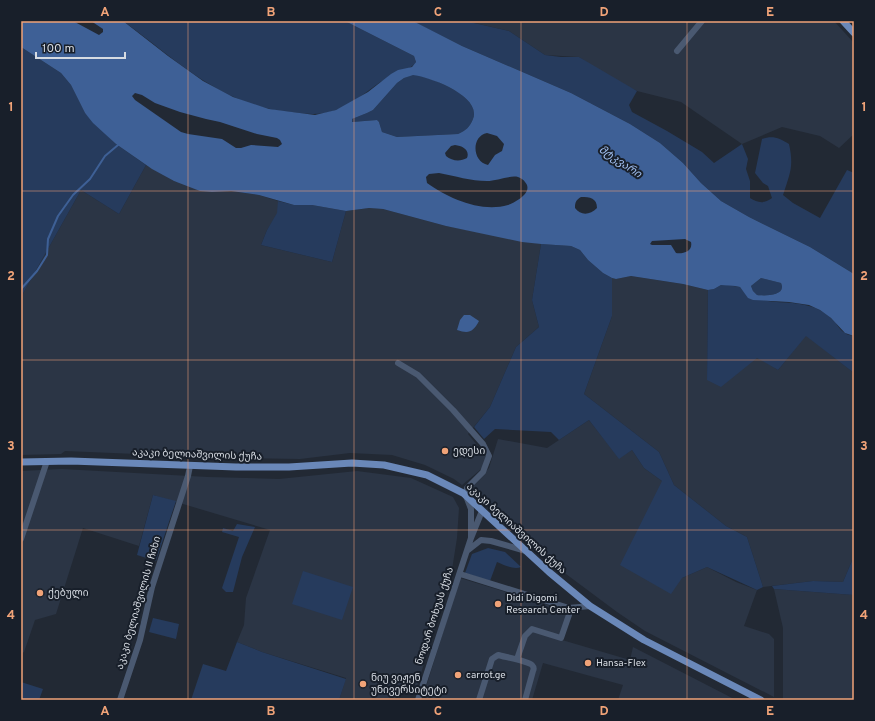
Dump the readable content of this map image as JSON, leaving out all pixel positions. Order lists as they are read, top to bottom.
{
  "streets": {
    "main road": ["აკაკი ბელიაშვილის ქუჩა"],
    "street": ["აკაკი ბელიაშვილის II ჩიხი", "ნოდარ ბოხუას ქუჩა"]
  },
  "crossings": [
    ["აკაკი ბელიაშვილის ქუჩა", "აკაკი ბელიაშვილის II ჩიხი"]
  ],
  "water": ["მტკვარი"],
  "places": [
    "ედესი",
    "ქებული",
    "Didi Digomi Research Center",
    "Hansa-Flex",
    "carrot.ge",
    "ნიუ ვიჟენ უნივერსიტეტი"
  ],
  "scale_bar": "100 m",
  "grid": {
    "columns": [
      "A",
      "B",
      "C",
      "D",
      "E"
    ],
    "rows": [
      "1",
      "2",
      "3",
      "4"
    ]
  }
}
